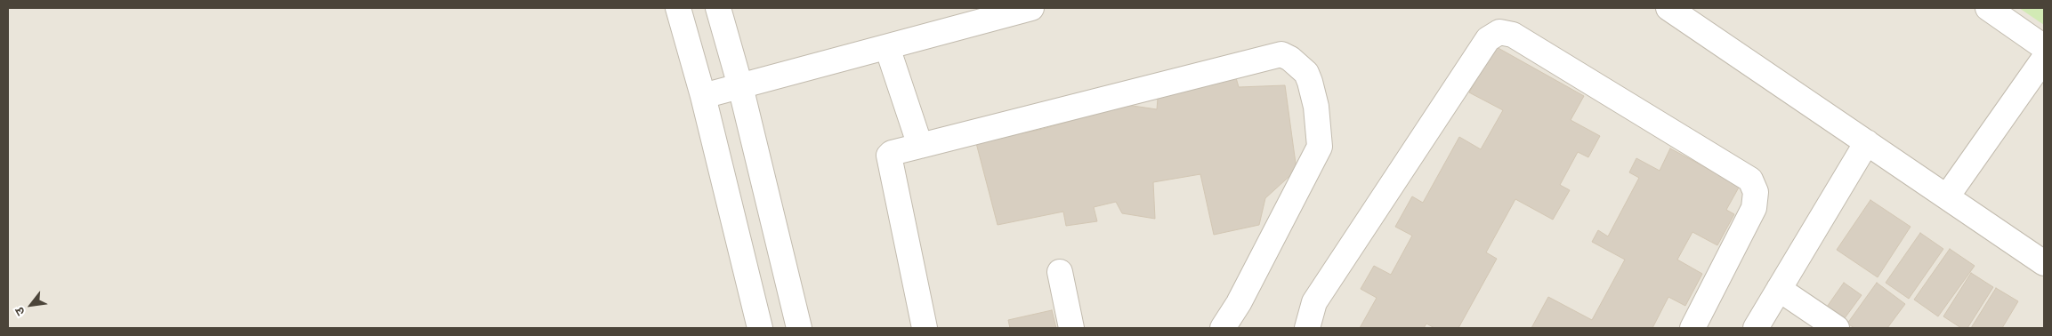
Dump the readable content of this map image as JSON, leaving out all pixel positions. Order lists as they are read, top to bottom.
{
  "north": "bottom left"
}
